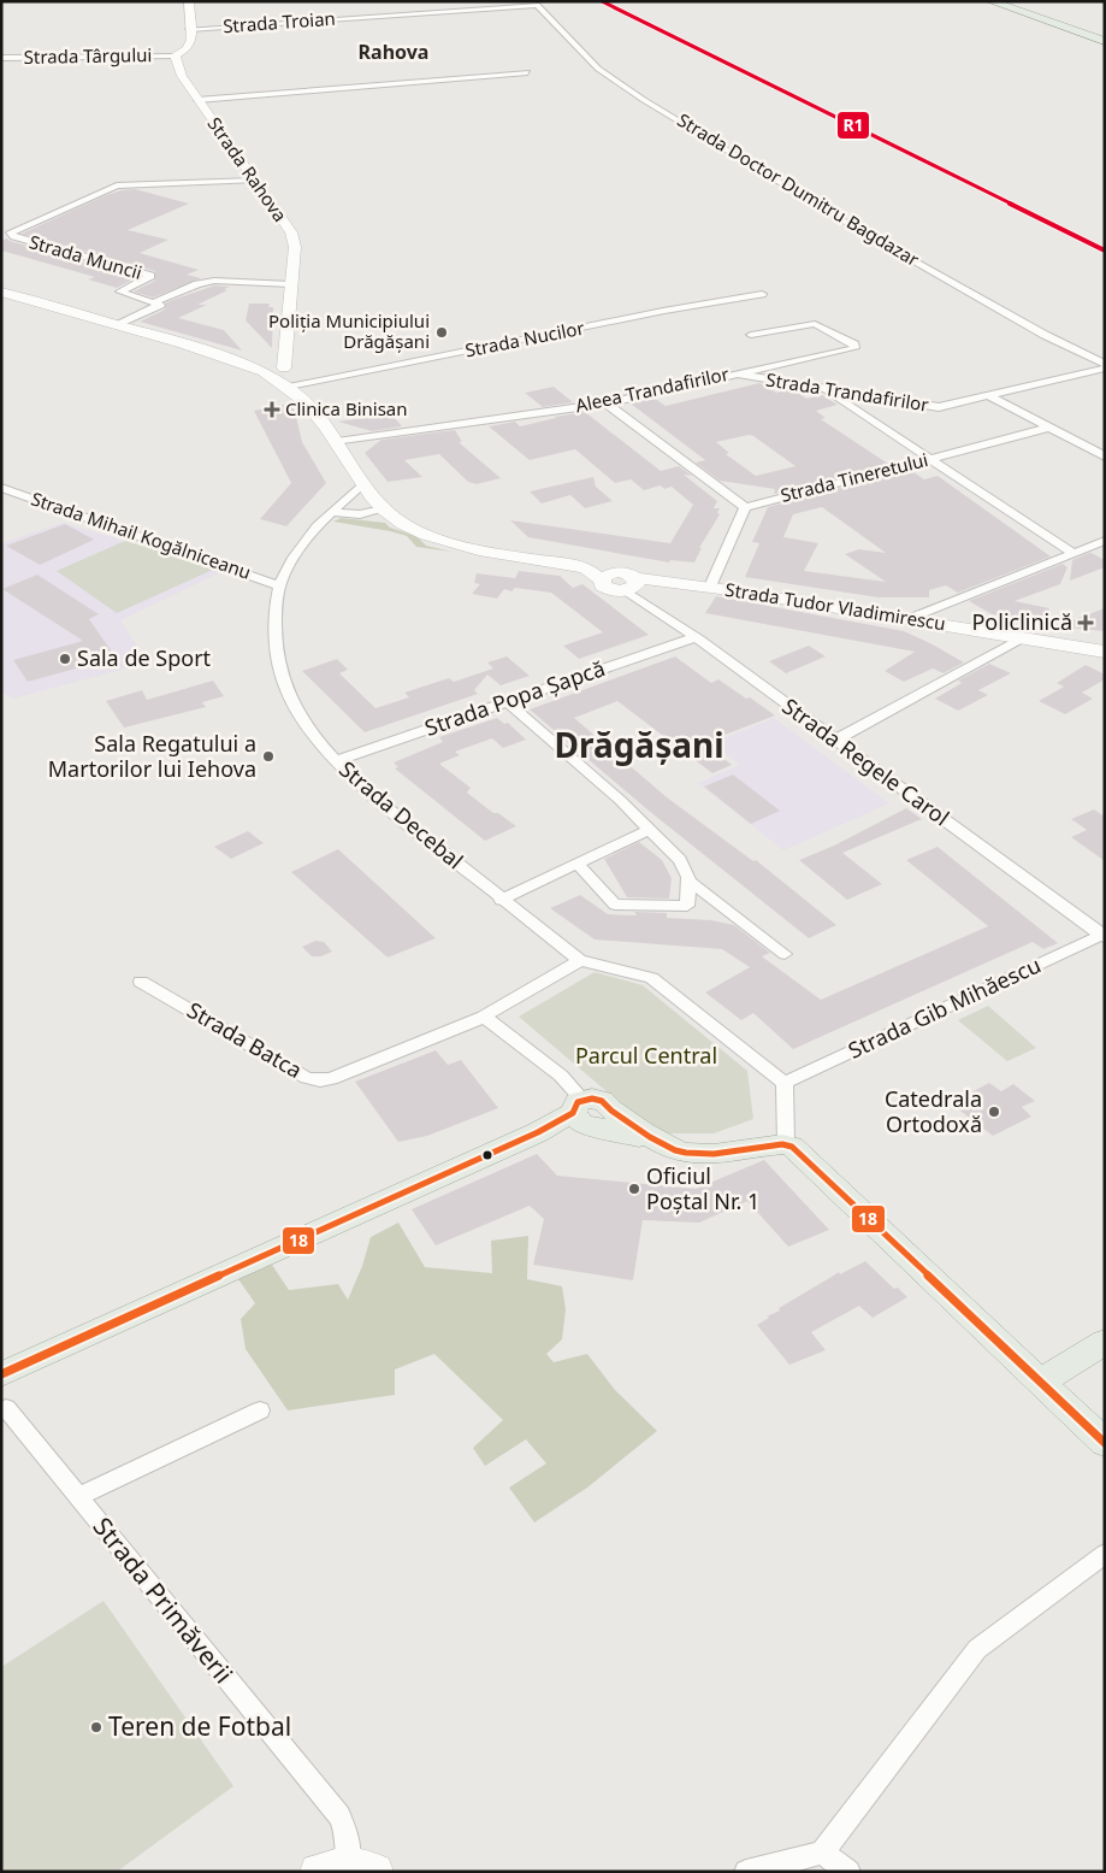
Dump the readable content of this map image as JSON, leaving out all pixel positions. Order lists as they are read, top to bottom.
{
  "streets": {
    "main road": ["Strada Tudor Vladimirescu"],
    "street": [
      "Strada Troian",
      "Strada Târgului",
      "Strada Rahova",
      "Strada Doctor Dumitru Bagdazar",
      "Strada Muncii",
      "Strada Nucilor",
      "Aleea Trandafirilor",
      "Strada Trandafirilor",
      "Strada Tineretului",
      "Strada Mihail Kogălniceanu",
      "Strada Popa Șapcă",
      "Strada Regele Carol",
      "Strada Decebal",
      "Strada Gib Mihăescu",
      "Strada Batca",
      "Strada Primăverii"
    ]
  },
  "crossings": [
    ["Strada Troian", "Strada Doctor Dumitru Bagdazar"],
    ["Strada Târgului", "Strada Rahova"],
    ["Strada Rahova", "Strada Muncii"],
    ["Strada Rahova", "Strada Nucilor"],
    ["Strada Rahova", "Strada Tudor Vladimirescu"],
    ["Strada Doctor Dumitru Bagdazar", "Strada Trandafirilor"],
    ["Strada Muncii", "Strada Tudor Vladimirescu"],
    ["Strada Nucilor", "Strada Tudor Vladimirescu"],
    ["Aleea Trandafirilor", "Strada Trandafirilor"],
    ["Aleea Trandafirilor", "Strada Tudor Vladimirescu"],
    ["Strada Mihail Kogălniceanu", "Strada Decebal"],
    ["Strada Tudor Vladimirescu", "Strada Regele Carol"],
    ["Strada Tudor Vladimirescu", "Strada Decebal"],
    ["Strada Popa Șapcă", "Strada Regele Carol"],
    ["Strada Popa Șapcă", "Strada Decebal"],
    ["Strada Regele Carol", "Strada Gib Mihăescu"]
  ],
  "districts": ["Rahova", "Drăgășani"],
  "parks": ["Parcul Central"],
  "places": {
    "other": [
      "Poliția Municipiului Drăgășani",
      "Sala de Sport",
      "Sala Regatului a Martorilor lui Iehova",
      "Catedrala Ortodoxă",
      "Oficiul Poștal Nr. 1",
      "Teren de Fotbal"
    ],
    "health": ["Clinica Binisan", "Policlinică"]
  },
  "lines": ["transit line R1", "transit line 18"]
}
